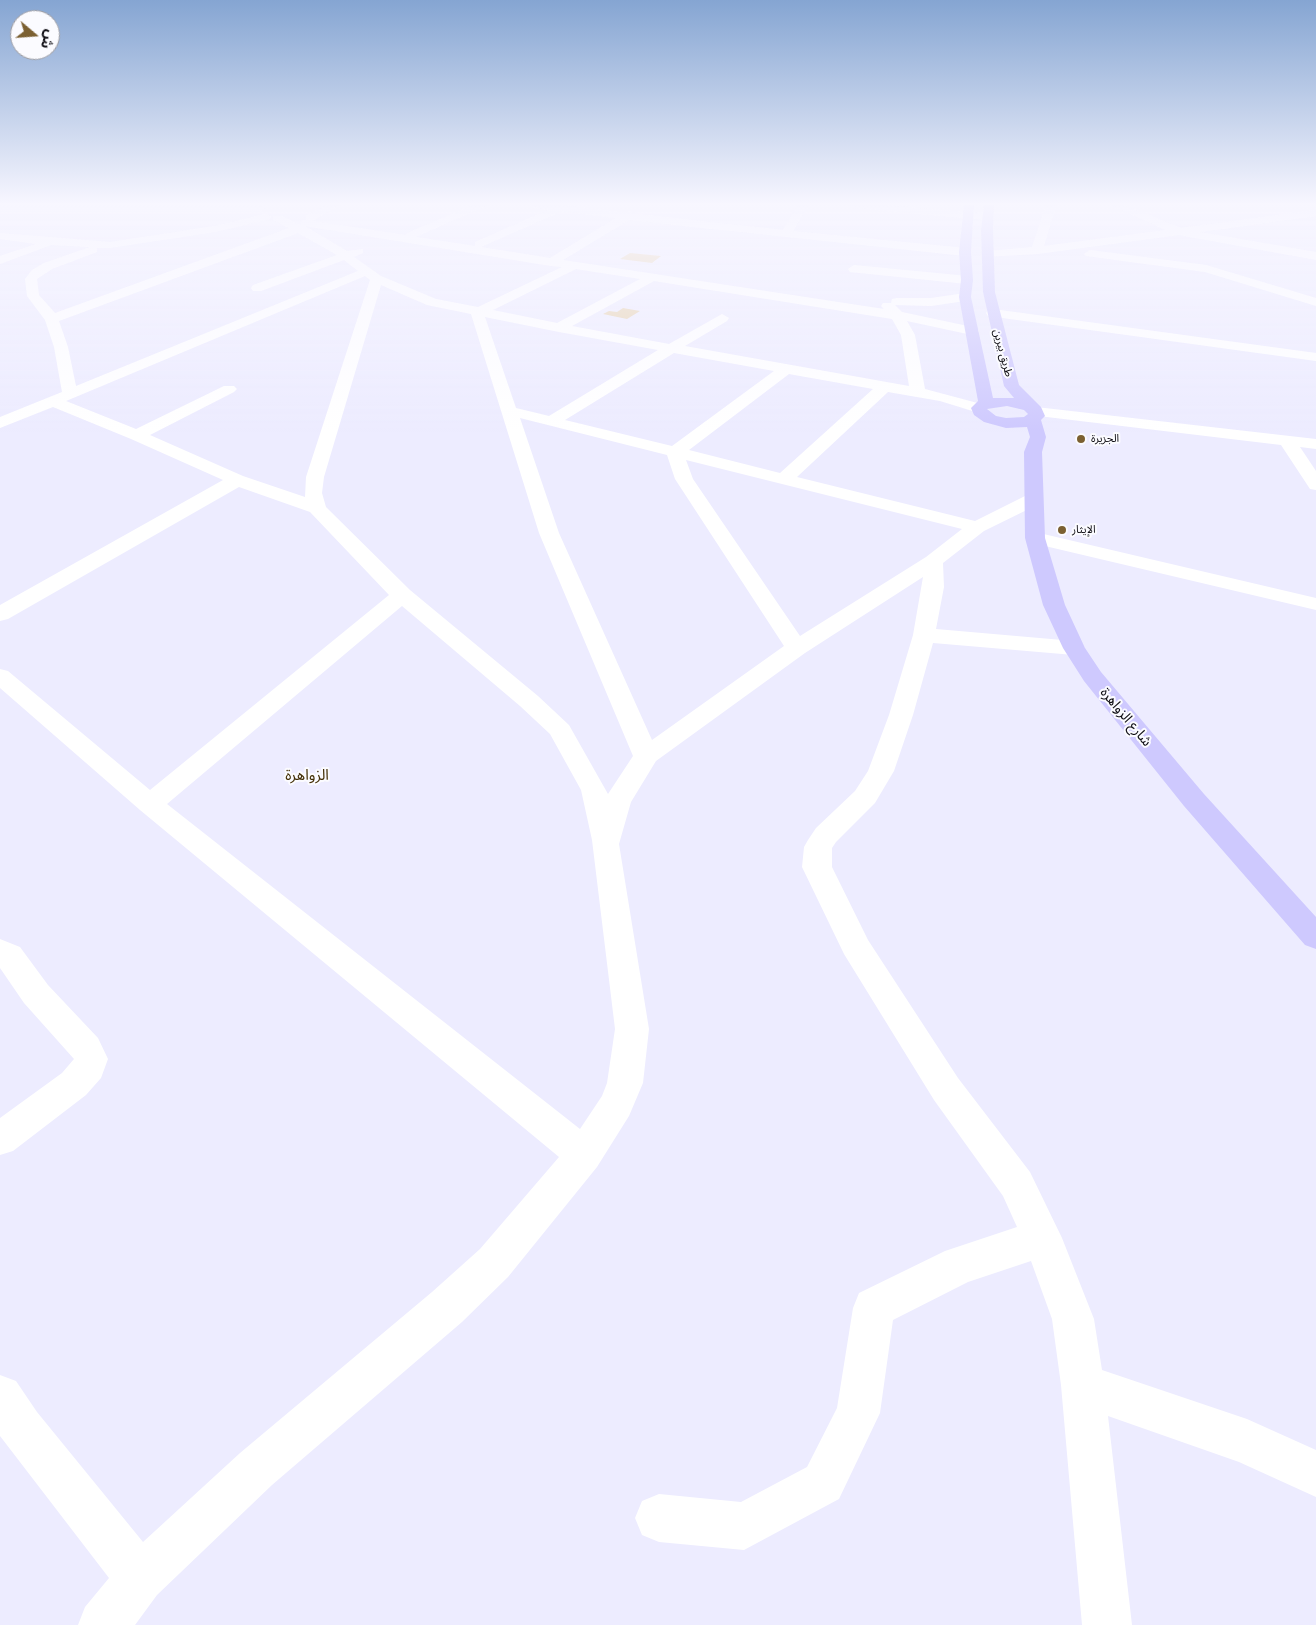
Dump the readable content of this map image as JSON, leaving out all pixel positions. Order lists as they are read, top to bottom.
{
  "streets": {
    "main road": ["طريق بيرين", "شارع الزواهرة"]
  },
  "crossings": [
    ["طريق بيرين", "شارع الزواهرة"]
  ],
  "districts": ["الزواهرة"],
  "places": ["الجزيرة", "الإيثار"],
  "north": "right"
}
